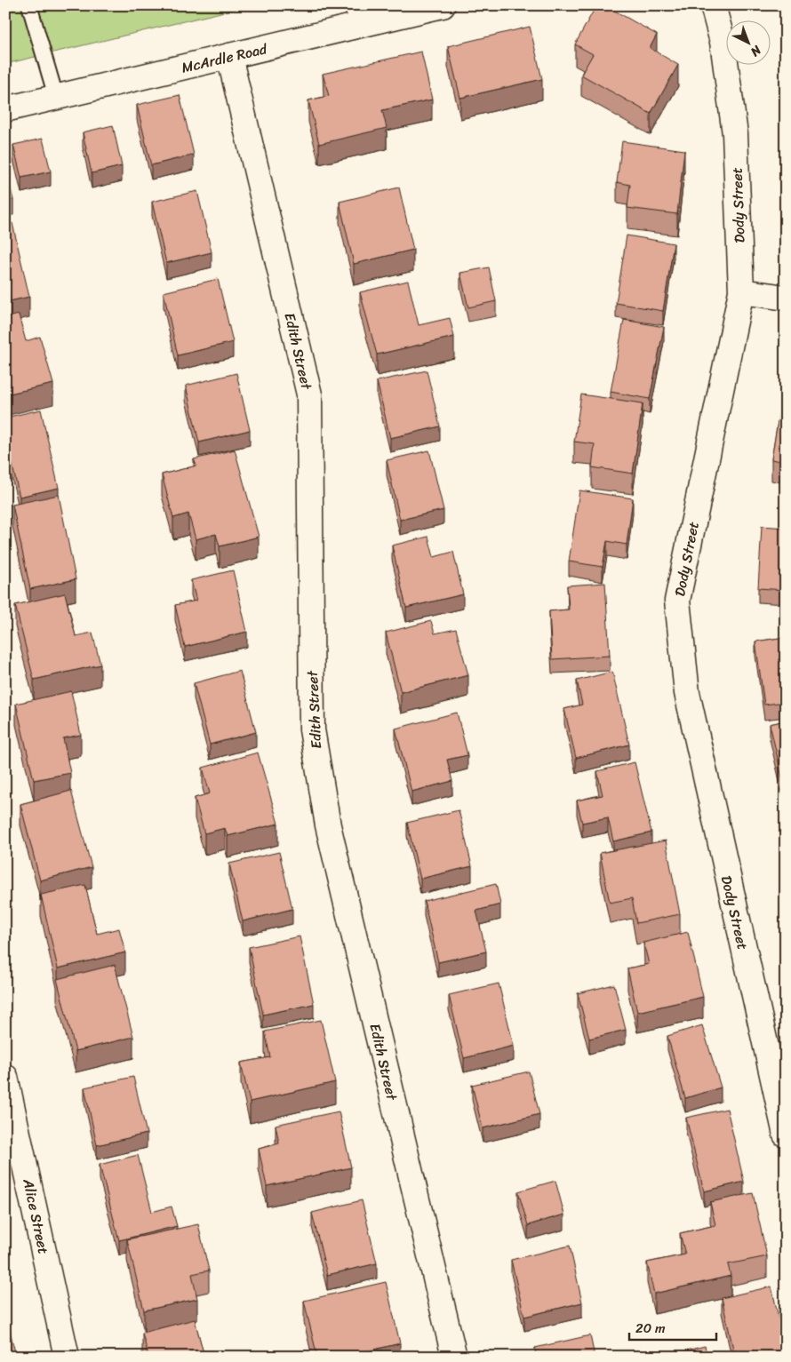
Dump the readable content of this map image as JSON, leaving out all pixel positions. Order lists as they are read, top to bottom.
{
  "streets": {
    "street": [
      "McArdle Road",
      "Dody Street",
      "Edith Street",
      "Alice Street"
    ]
  },
  "crossings": [
    ["McArdle Road", "Edith Street"]
  ],
  "scale_bar": "20 m",
  "north": "bottom right"
}
